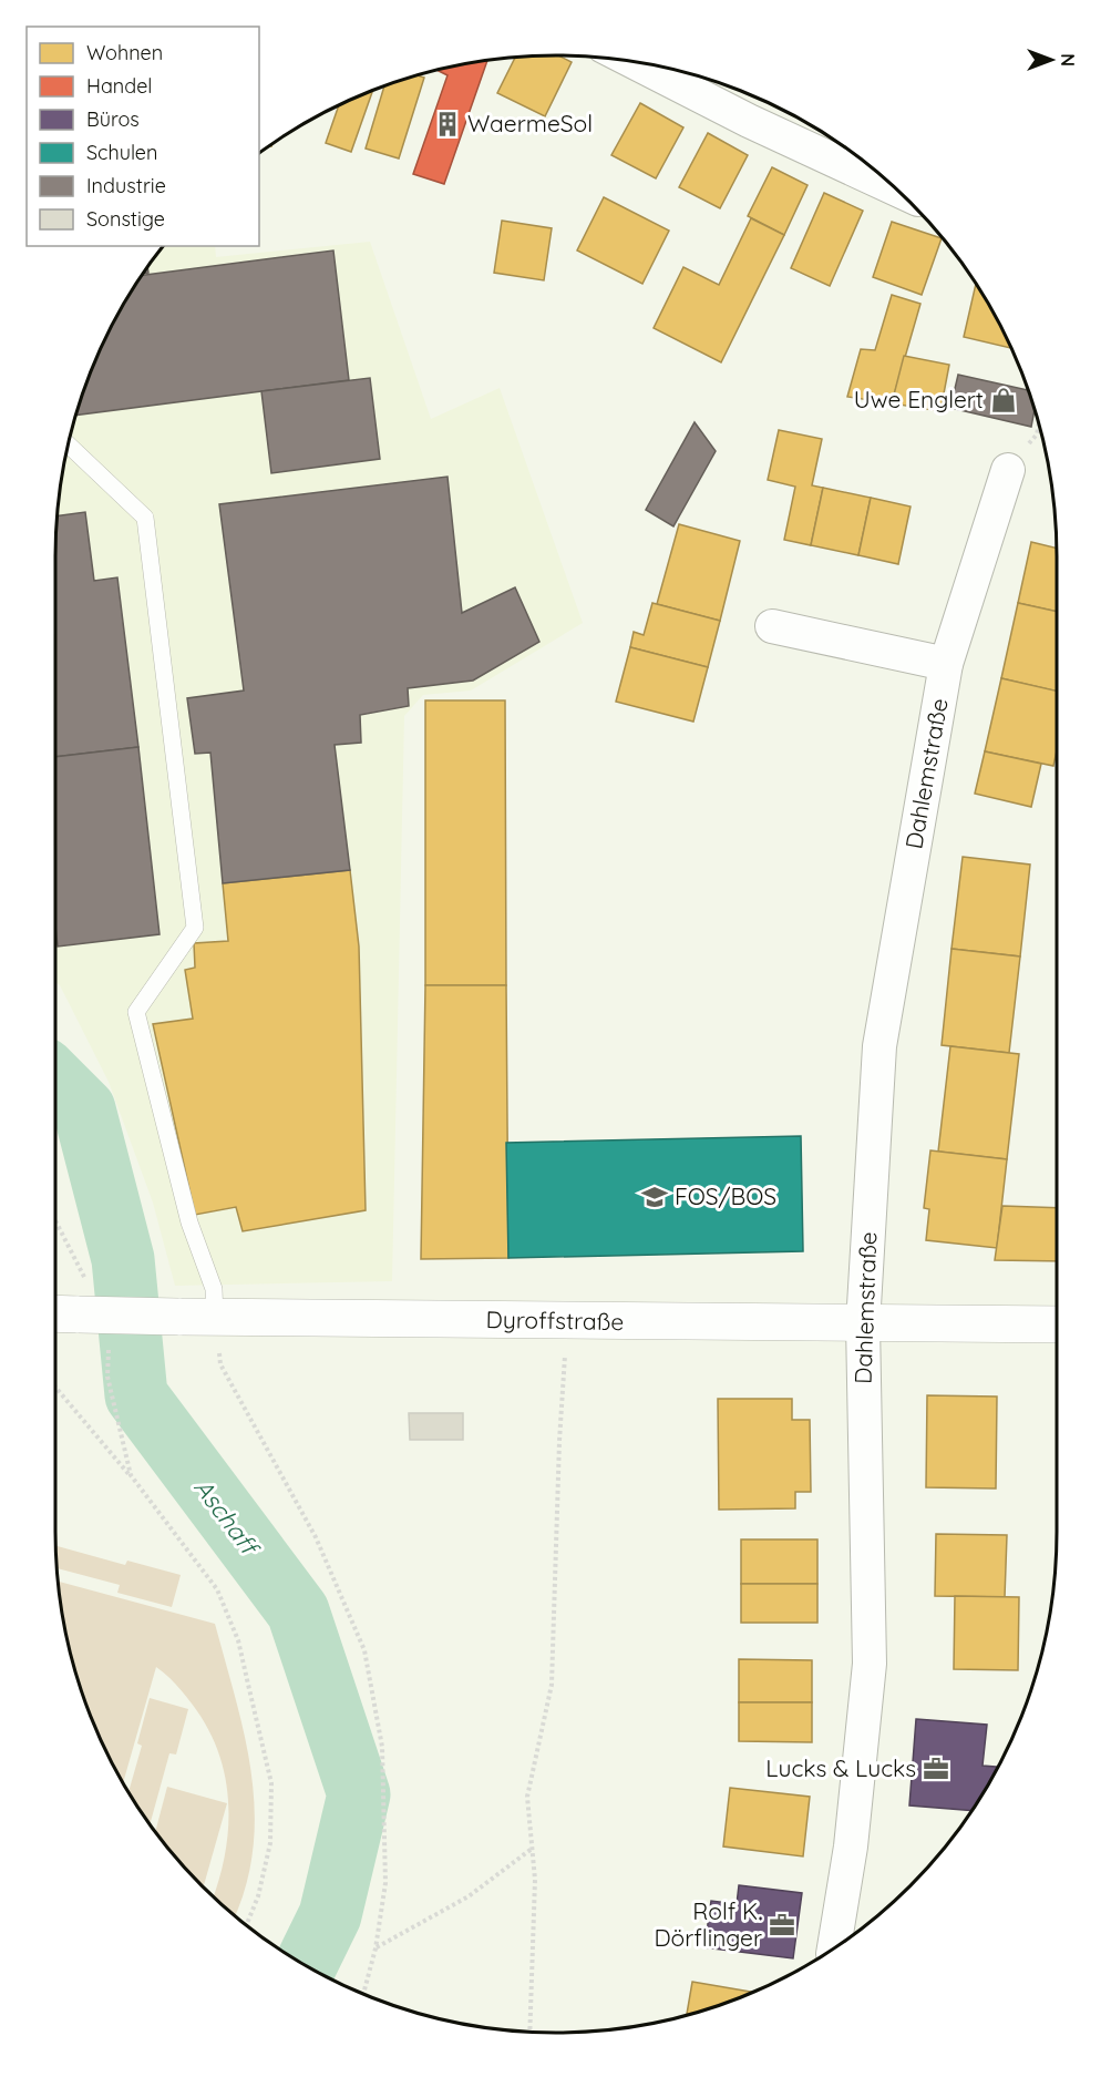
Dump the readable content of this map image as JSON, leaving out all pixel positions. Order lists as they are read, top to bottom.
{
  "streets": {
    "main road": ["Dyroffstraße"],
    "street": ["Dahlemstraße"]
  },
  "crossings": [
    ["Dahlemstraße", "Dyroffstraße"]
  ],
  "water": ["Aschaff"],
  "places": {
    "building": ["WaermeSol"],
    "shop": ["Uwe Englert"],
    "school or university": ["FOS/BOS"],
    "office": ["Lucks & Lucks", "Rolf K. Dörflinger"]
  },
  "legend": [
    "Wohnen",
    "Handel",
    "Büros",
    "Schulen",
    "Industrie",
    "Sonstige"
  ],
  "north": "right"
}
